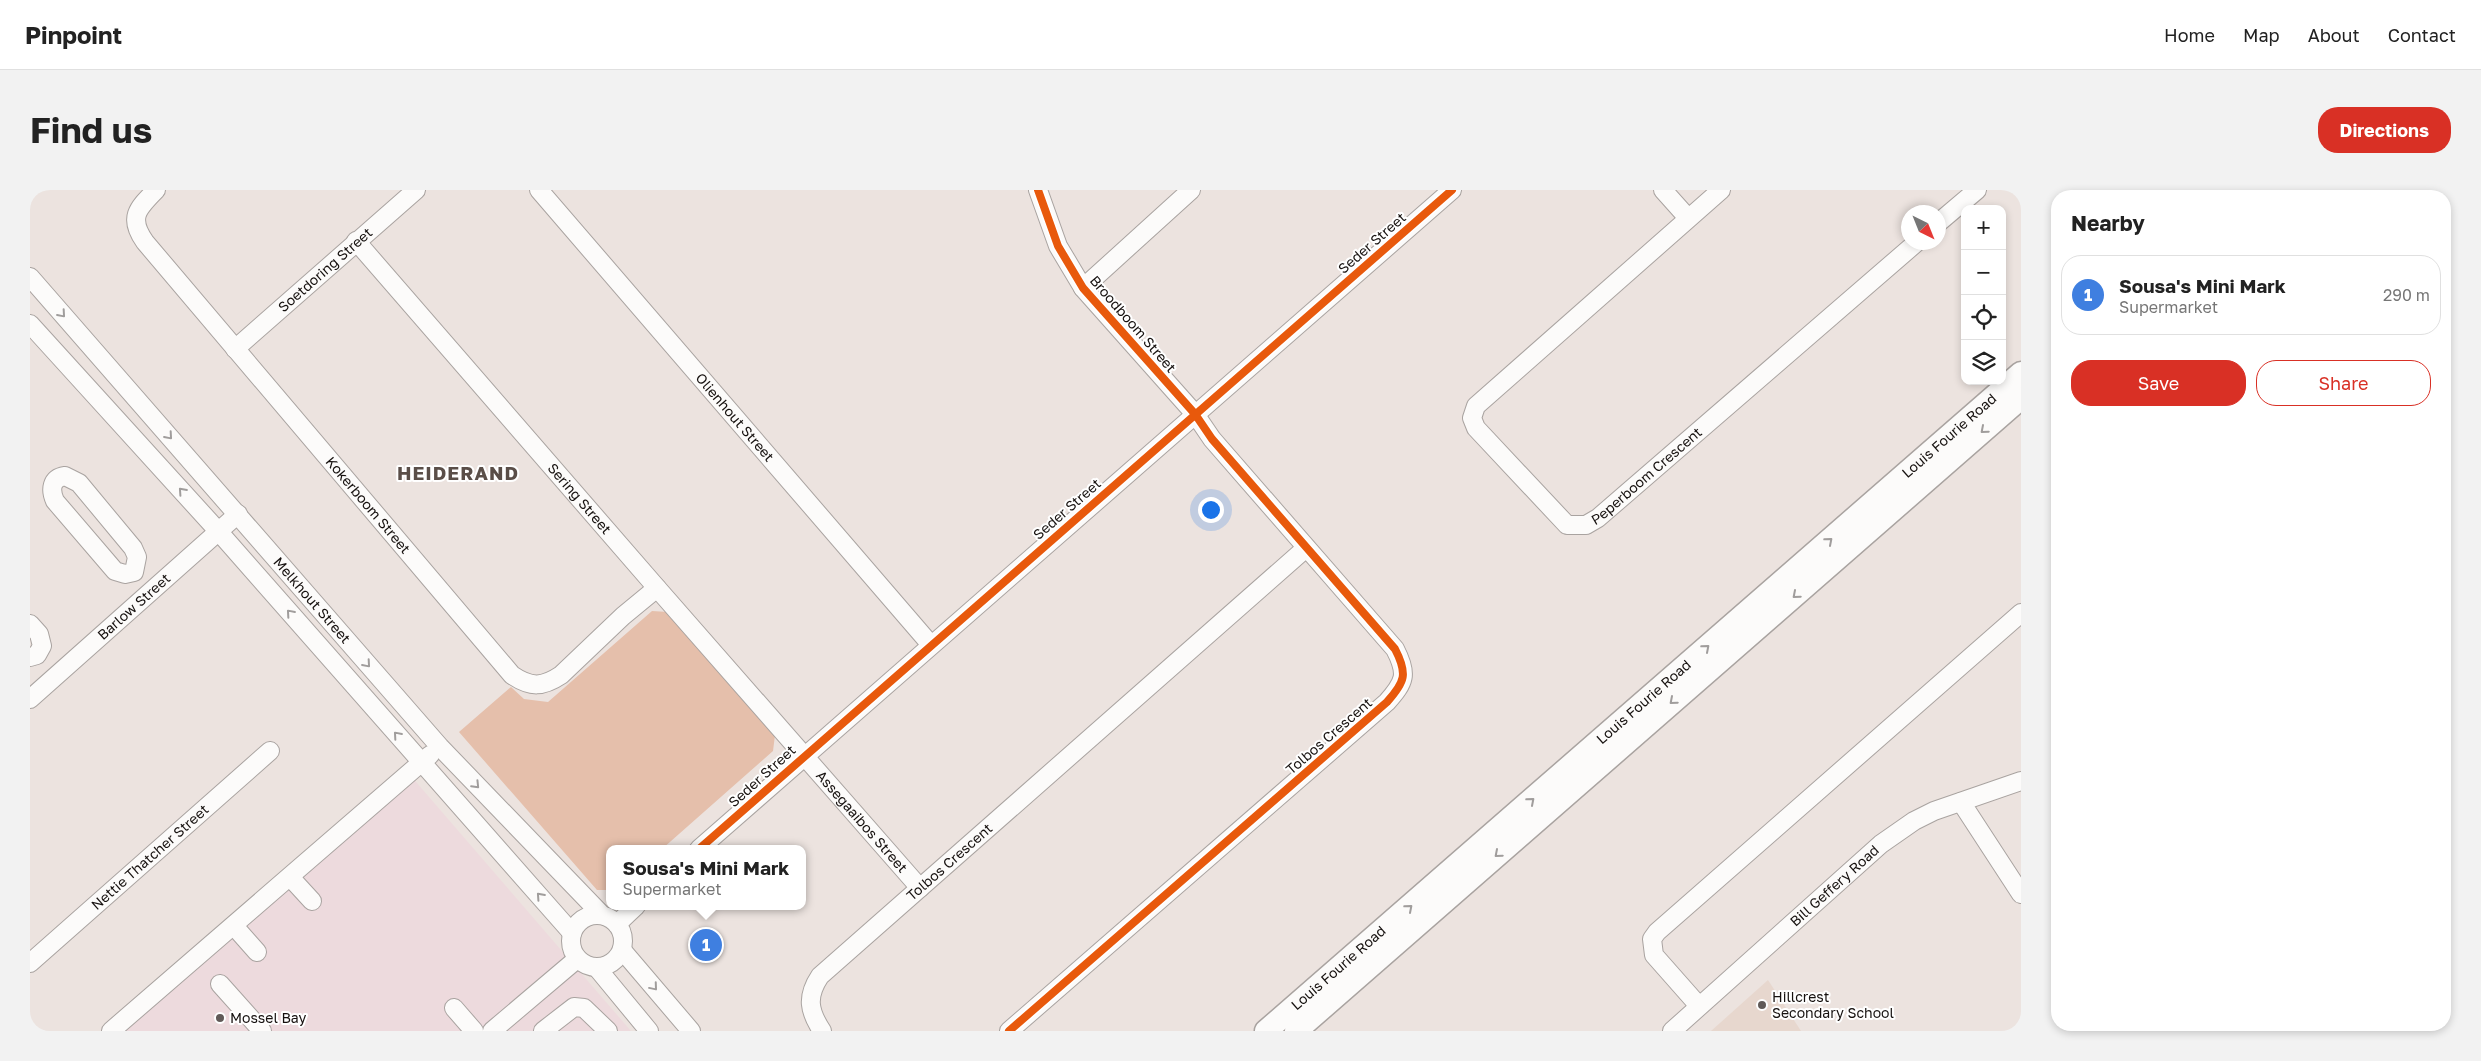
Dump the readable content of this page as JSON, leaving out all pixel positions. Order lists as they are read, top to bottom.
{
  "streets": {
    "main road": ["Louis Fourie Road"],
    "street": [
      "Seder Street",
      "Soetdoring Street",
      "Broodboom Street",
      "Olienhout Street",
      "Peperboom Crescent",
      "Sering Street",
      "Kokerboom Street",
      "Melkhout Street",
      "Barlow Street",
      "Tolbos Crescent",
      "Assegaaibos Street",
      "Nettie Thatcher Street",
      "Bill Geffery Road"
    ]
  },
  "crossings": [
    ["Seder Street", "Broodboom Street"],
    ["Seder Street", "Olienhout Street"],
    ["Seder Street", "Sering Street"],
    ["Seder Street", "Tolbos Crescent"],
    ["Seder Street", "Assegaaibos Street"],
    ["Soetdoring Street", "Sering Street"],
    ["Soetdoring Street", "Kokerboom Street"],
    ["Broodboom Street", "Tolbos Crescent"],
    ["Sering Street", "Kokerboom Street"],
    ["Sering Street", "Assegaaibos Street"],
    ["Melkhout Street", "Barlow Street"],
    ["Tolbos Crescent", "Assegaaibos Street"]
  ],
  "districts": ["HEIDERAND"],
  "places": ["Hillcrest Secondary School", "Mossel Bay"],
  "north": "bottom right",
  "page": {
    "header": "Pinpoint",
    "nav": [
      "Home",
      "Map",
      "About",
      "Contact"
    ],
    "buttons": [
      "Directions",
      ["Save", "Share"]
    ],
    "title": "Find us",
    "heading": "Nearby",
    "map_buttons": ["+", "−"],
    "list": [
      {
        "mark": "1",
        "name": "Sousa's Mini Mark",
        "note": "Supermarket",
        "value": "290 m"
      }
    ],
    "popup": ["Sousa's Mini Mark", "Supermarket"],
    "pins": "1"
  }
}
